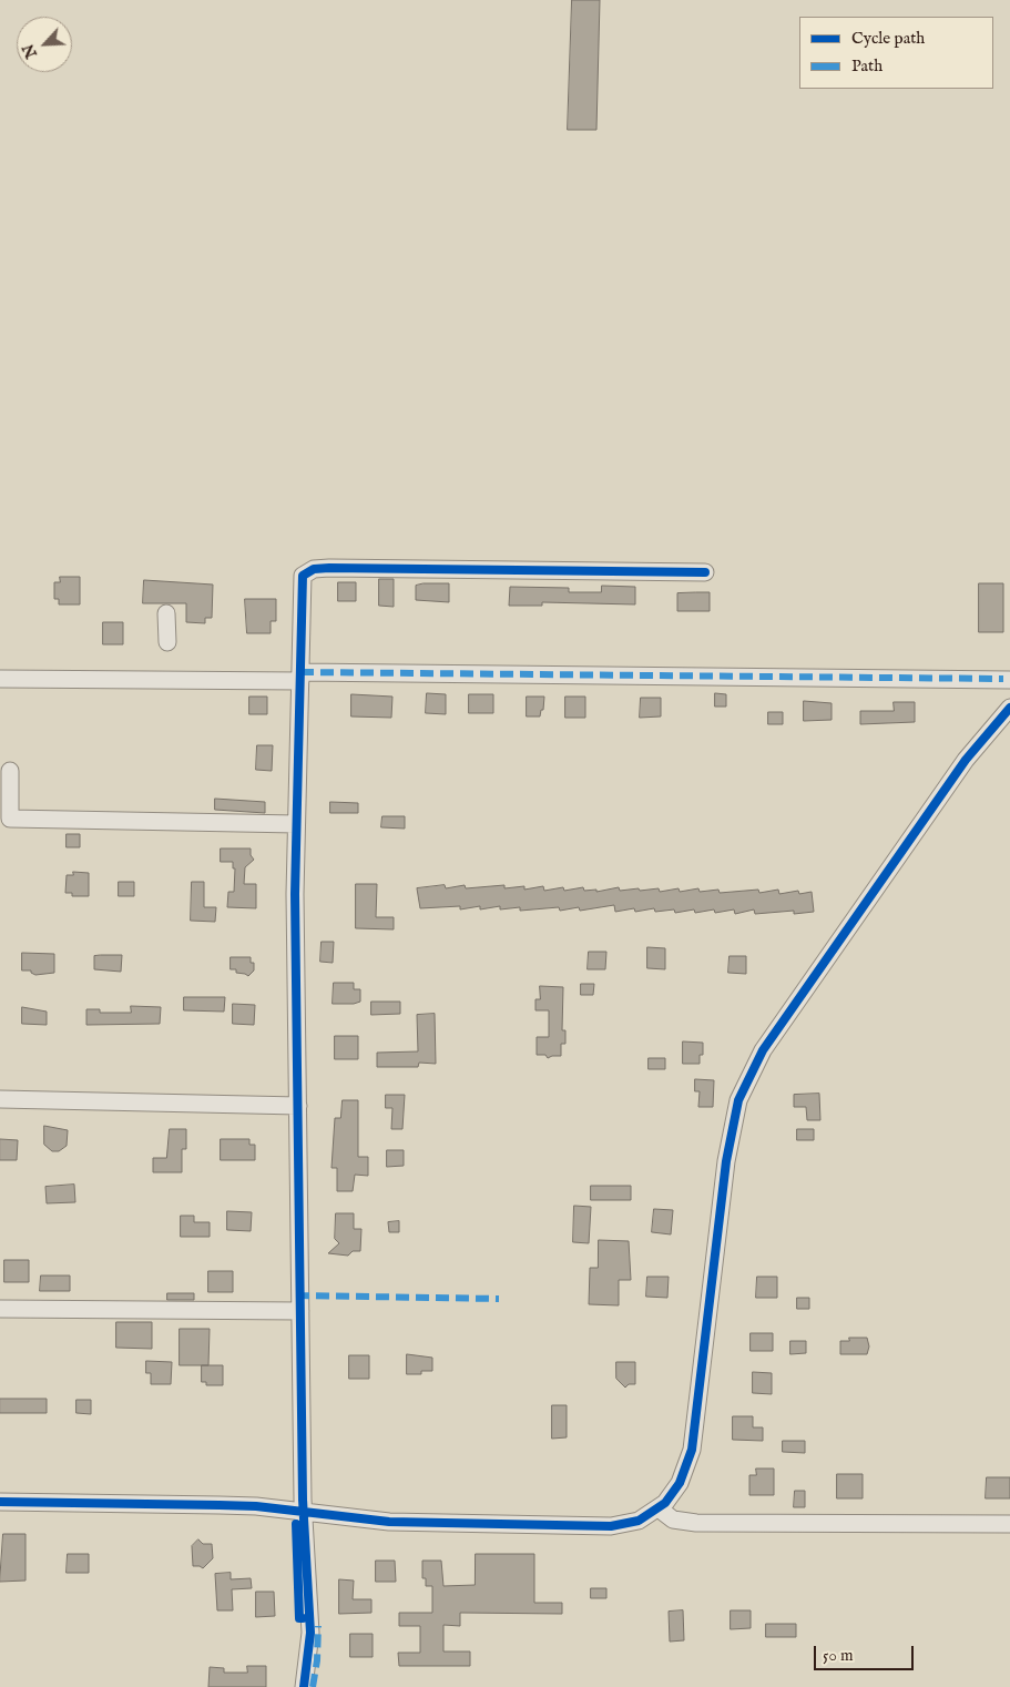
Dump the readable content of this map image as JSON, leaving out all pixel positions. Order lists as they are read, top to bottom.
{
  "legend": ["Cycle path", "Path"],
  "scale_bar": "50 m",
  "north": "bottom left"
}
